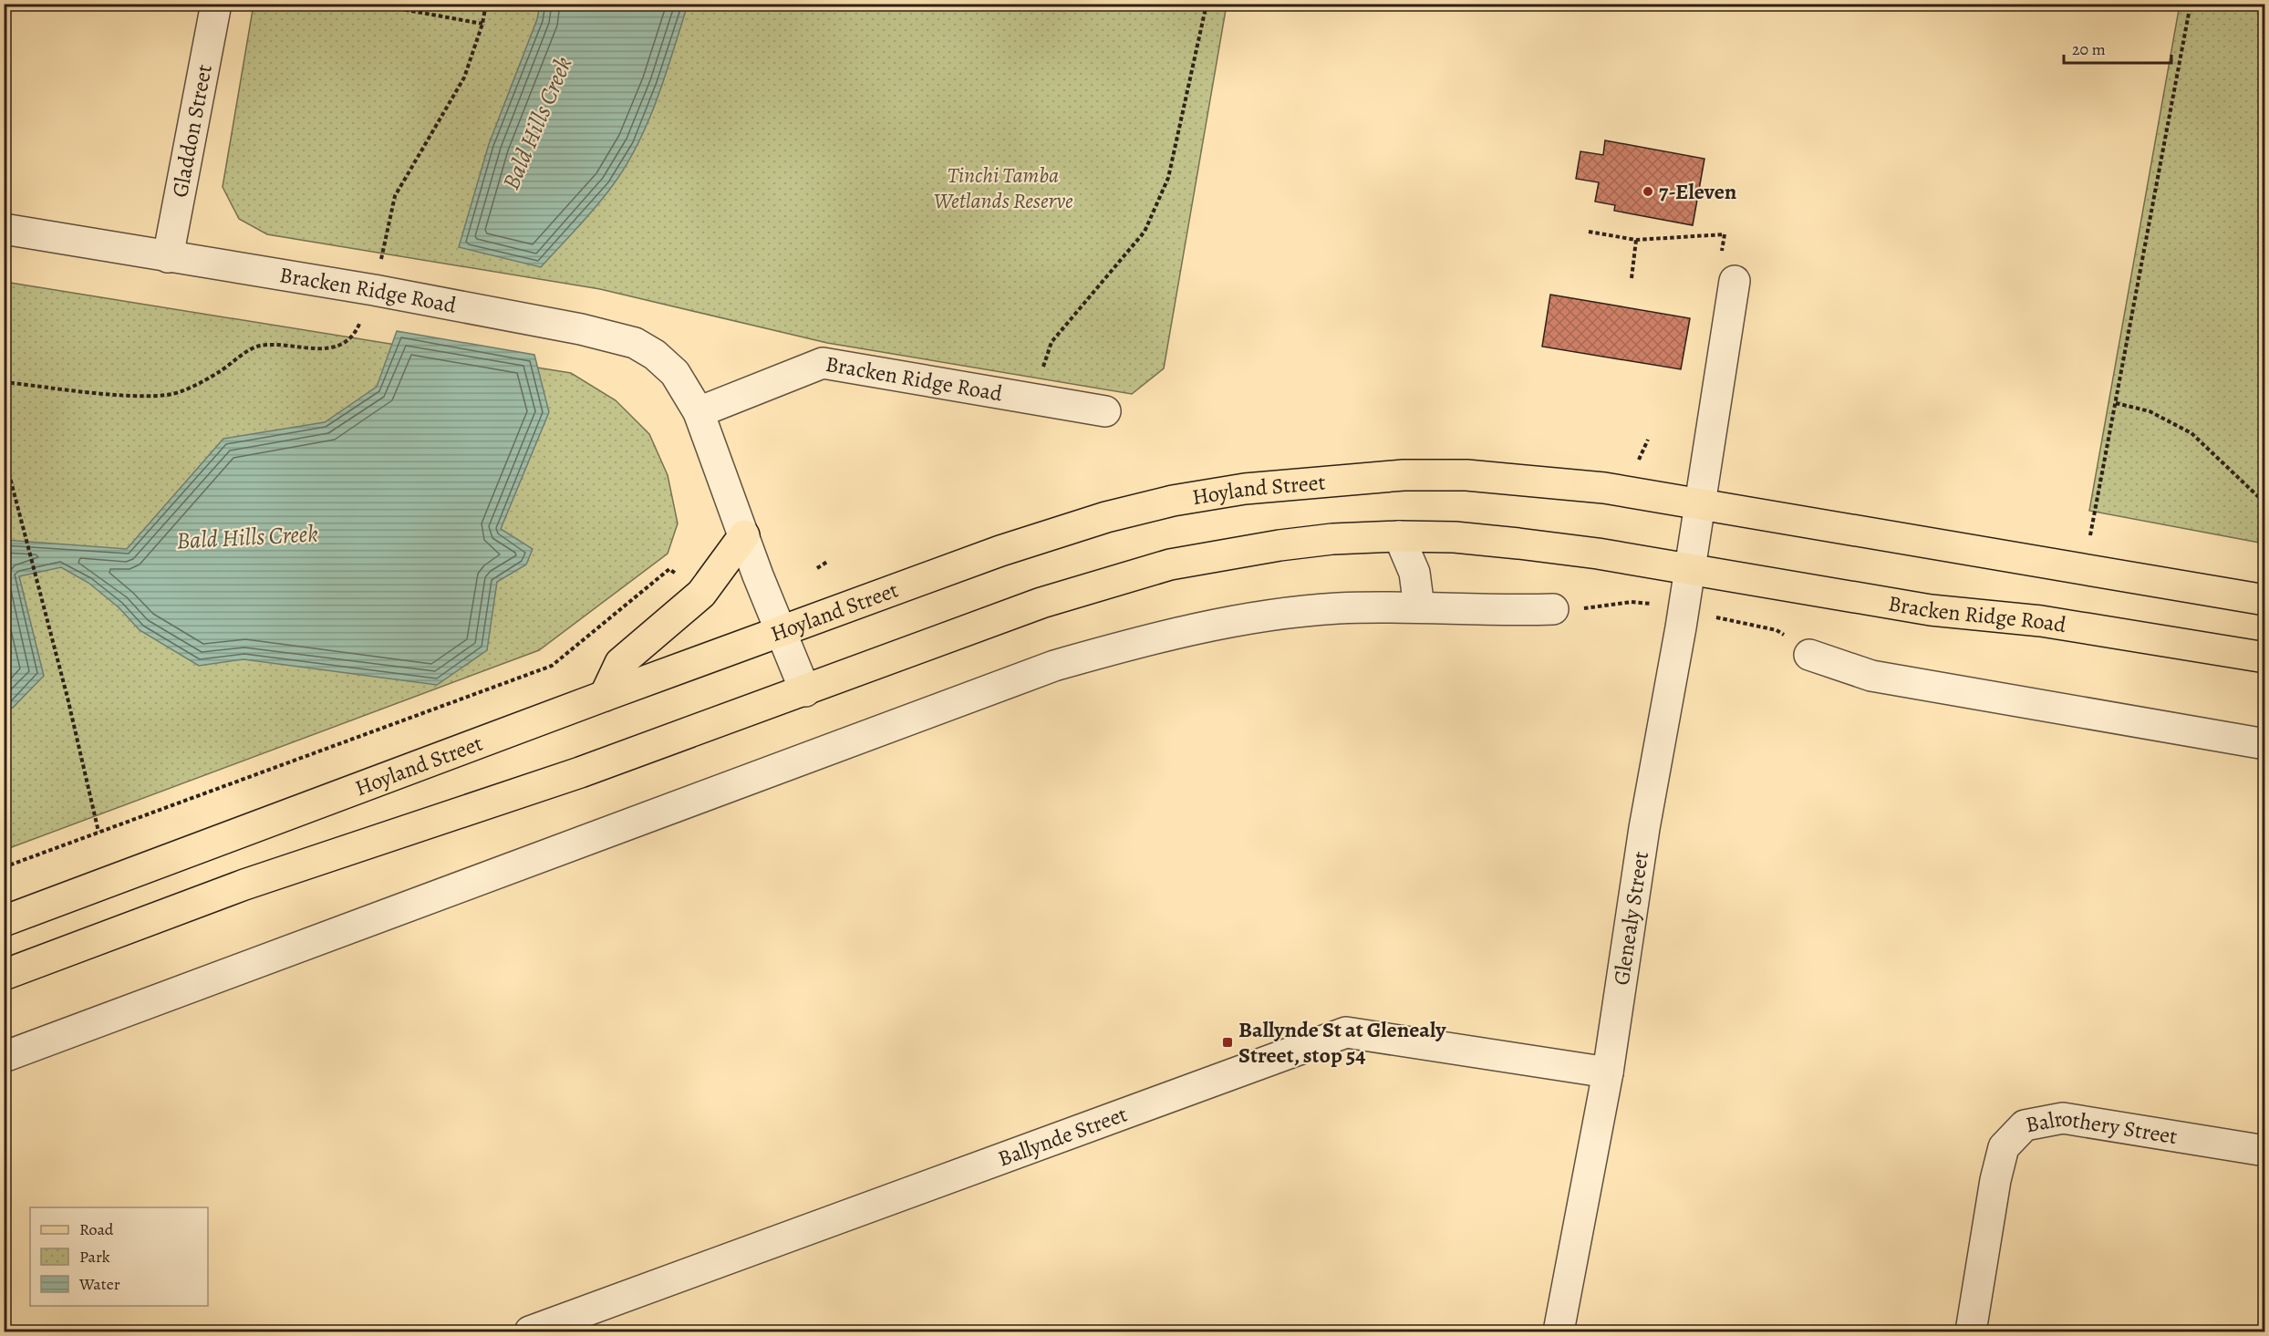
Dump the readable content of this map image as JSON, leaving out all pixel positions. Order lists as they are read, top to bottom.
{
  "streets": {
    "main road": ["Bracken Ridge Road", "Hoyland Street"],
    "street": [
      "Gladdon Street",
      "Glenealy Street",
      "Balrothery Street",
      "Ballynde Street"
    ]
  },
  "crossings": [
    ["Gladdon Street", "Bracken Ridge Road"],
    ["Bracken Ridge Road", "Hoyland Street"],
    ["Bracken Ridge Road", "Glenealy Street"],
    ["Hoyland Street", "Glenealy Street"],
    ["Glenealy Street", "Ballynde Street"]
  ],
  "water": ["Bald Hills Creek"],
  "parks": ["Tinchi Tamba Wetlands Reserve"],
  "places": {
    "other": ["7-Eleven"],
    "transit": ["Ballynde St at Glenealy Street, stop 54"]
  },
  "legend": ["Road", "Park", "Water"],
  "scale_bar": "20 m"
}
